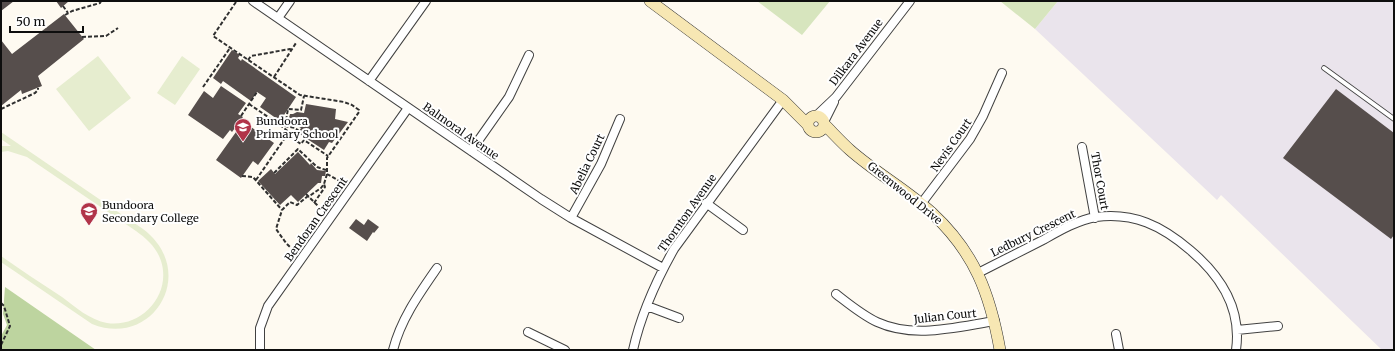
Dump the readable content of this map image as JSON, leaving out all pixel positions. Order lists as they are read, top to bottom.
{
  "streets": {
    "street": [
      "Dilkara Avenue",
      "Balmoral Avenue",
      "Nevis Court",
      "Abelia Court",
      "Thor Court",
      "Greenwood Drive",
      "Thornton Avenue",
      "Bendoran Crescent",
      "Ledbury Crescent",
      "Julian Court"
    ]
  },
  "crossings": [
    ["Dilkara Avenue", "Greenwood Drive"],
    ["Balmoral Avenue", "Abelia Court"],
    ["Balmoral Avenue", "Thornton Avenue"],
    ["Balmoral Avenue", "Bendoran Crescent"],
    ["Nevis Court", "Greenwood Drive"],
    ["Thor Court", "Ledbury Crescent"],
    ["Greenwood Drive", "Thornton Avenue"],
    ["Greenwood Drive", "Ledbury Crescent"],
    ["Greenwood Drive", "Julian Court"]
  ],
  "places": {
    "school or university": ["Bundoora Primary School", "Bundoora Secondary College"]
  },
  "scale_bar": "50 m"
}
